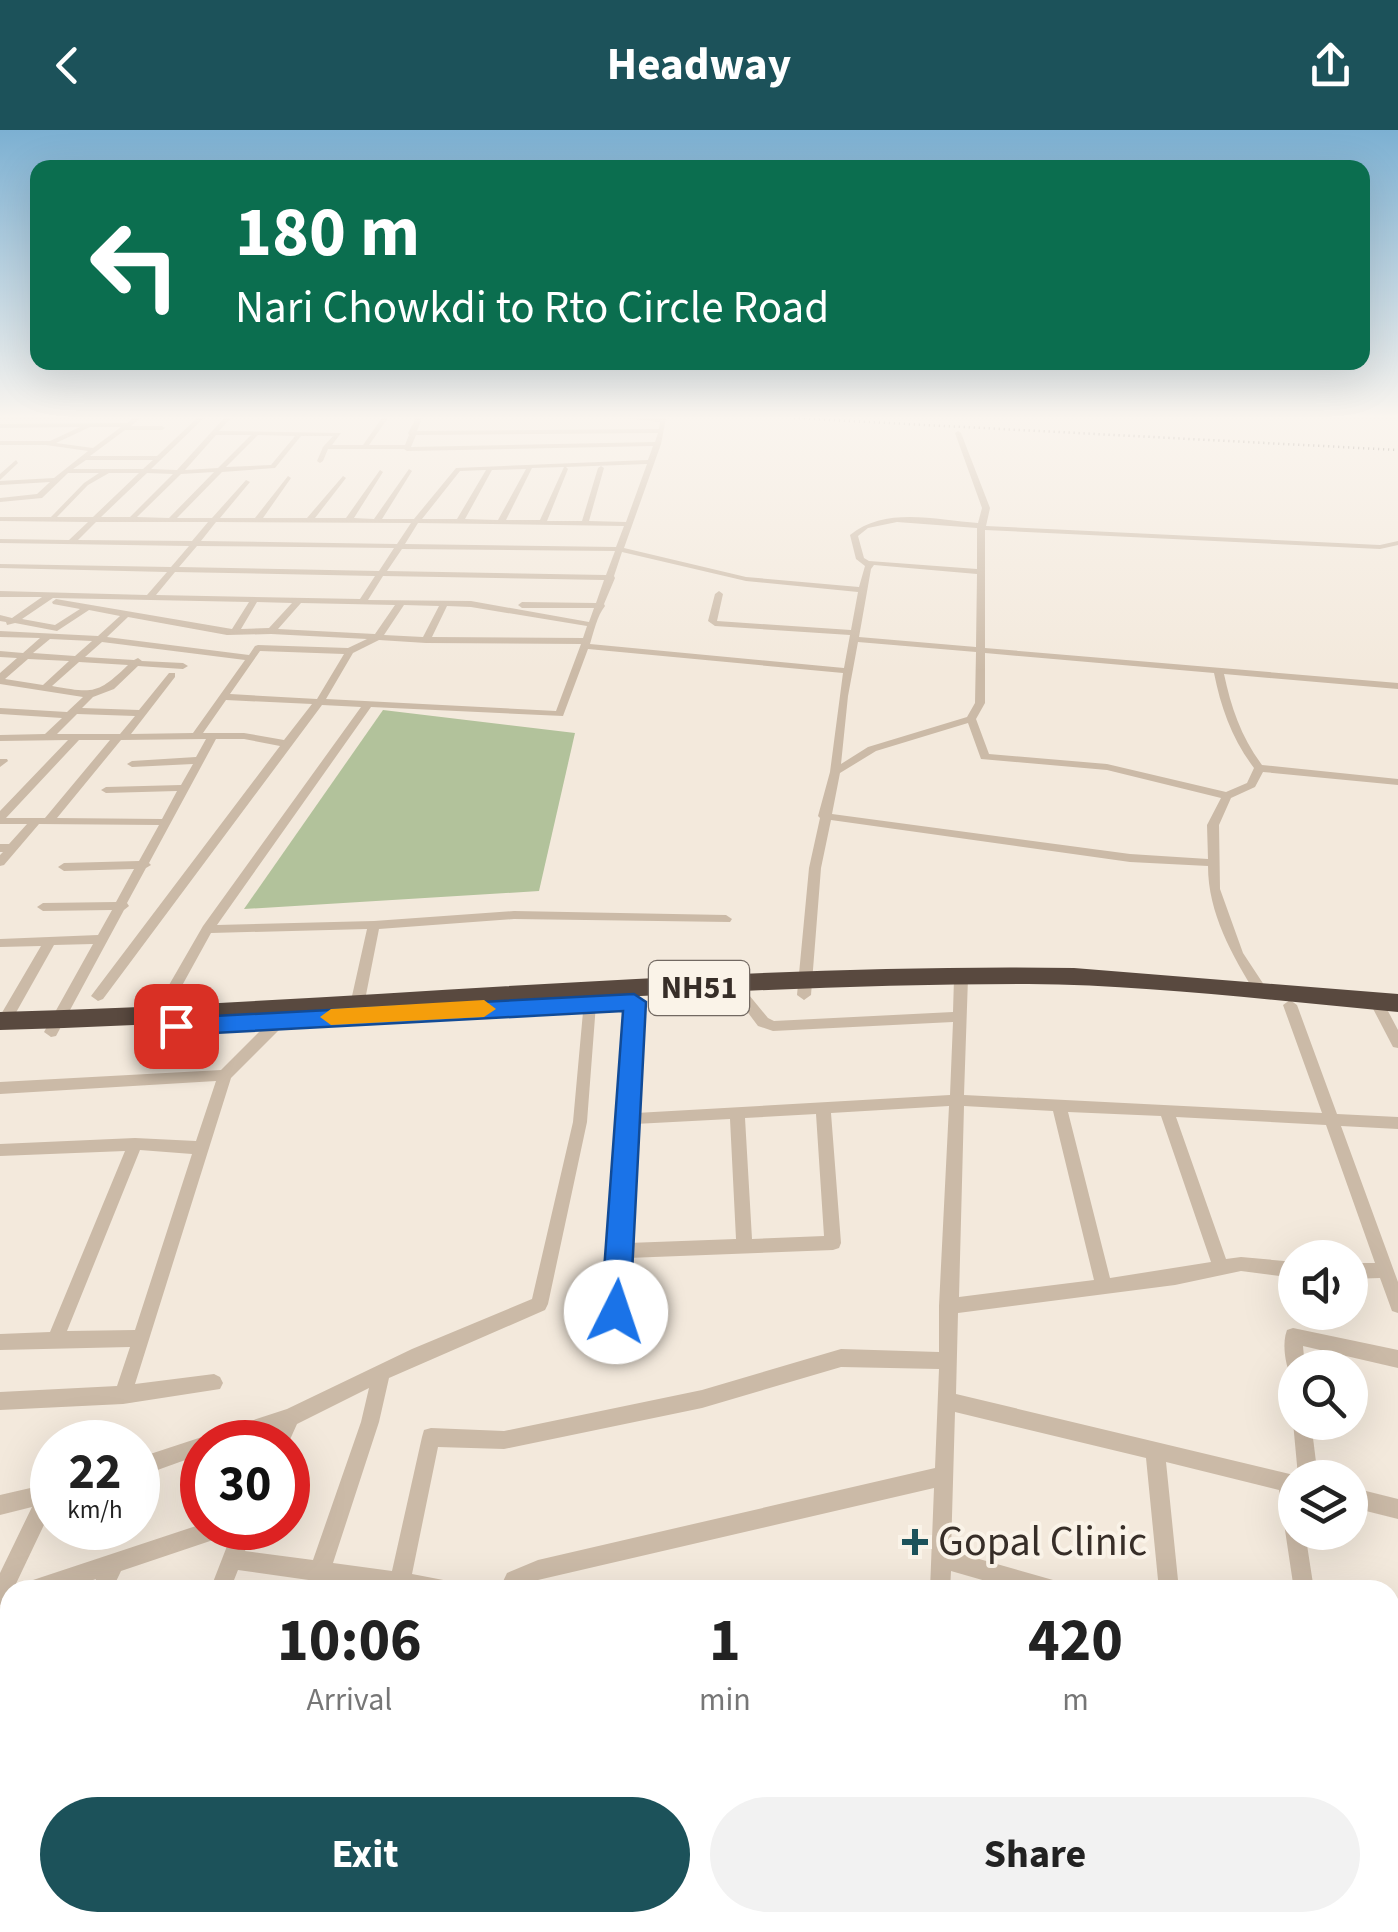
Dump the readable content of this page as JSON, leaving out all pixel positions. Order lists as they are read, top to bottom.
{
  "streets": {
    "highway": ["NH51"]
  },
  "places": {
    "health": ["Gopal Clinic"]
  },
  "page": {
    "header": "Headway",
    "turn": ["180 m", "Nari Chowkdi to Rto Circle Road"],
    "speed": "22 km/h",
    "limit": "30",
    "eta": [
      "10:06",
      "Arrival",
      "1",
      "min",
      "420",
      "m"
    ],
    "buttons": ["Exit", "Share"]
  }
}
